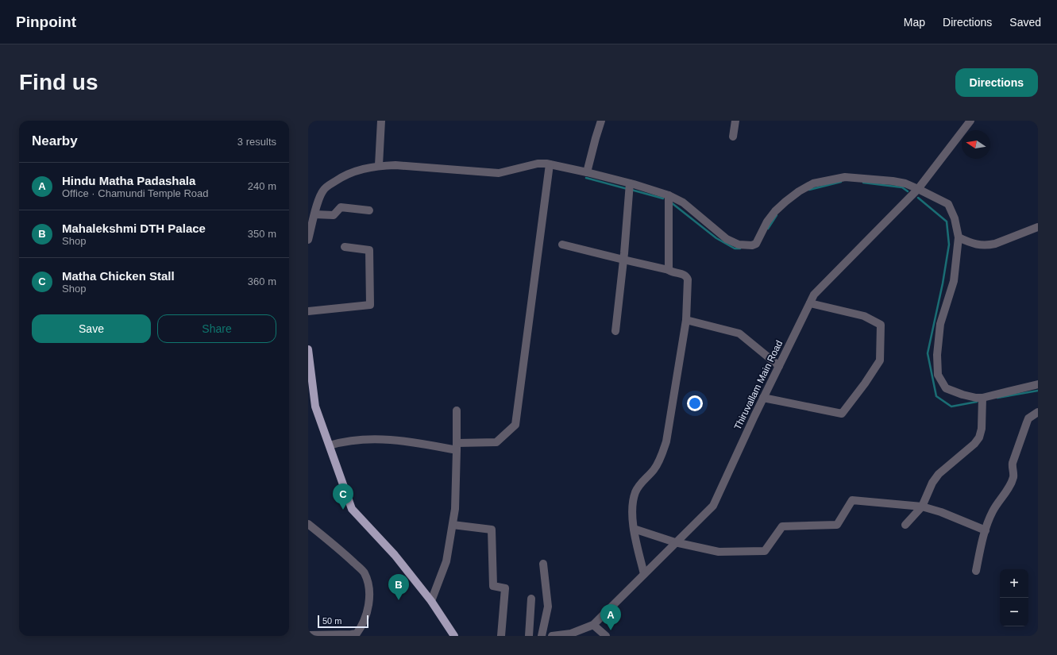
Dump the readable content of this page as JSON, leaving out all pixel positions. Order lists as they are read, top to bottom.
{
  "streets": {
    "street": ["Thiruvallam Main Road"]
  },
  "scale_bar": "50 m",
  "north": "left",
  "page": {
    "header": "Pinpoint",
    "nav": ["Map", "Directions", "Saved"],
    "buttons": [
      "Directions",
      ["Save", "Share"]
    ],
    "title": "Find us",
    "heading": ["Nearby", "3 results"],
    "list": [
      {
        "mark": "A",
        "name": "Hindu Matha Padashala",
        "note": "Office · Chamundi Temple Road",
        "value": "240 m"
      },
      {
        "mark": "B",
        "name": "Mahalekshmi DTH Palace",
        "note": "Shop",
        "value": "350 m"
      },
      {
        "mark": "C",
        "name": "Matha Chicken Stall",
        "note": "Shop",
        "value": "360 m"
      }
    ],
    "pins": ["C", "B", "A"],
    "map_buttons": ["+", "−"],
    "scale": "50 m"
  }
}
